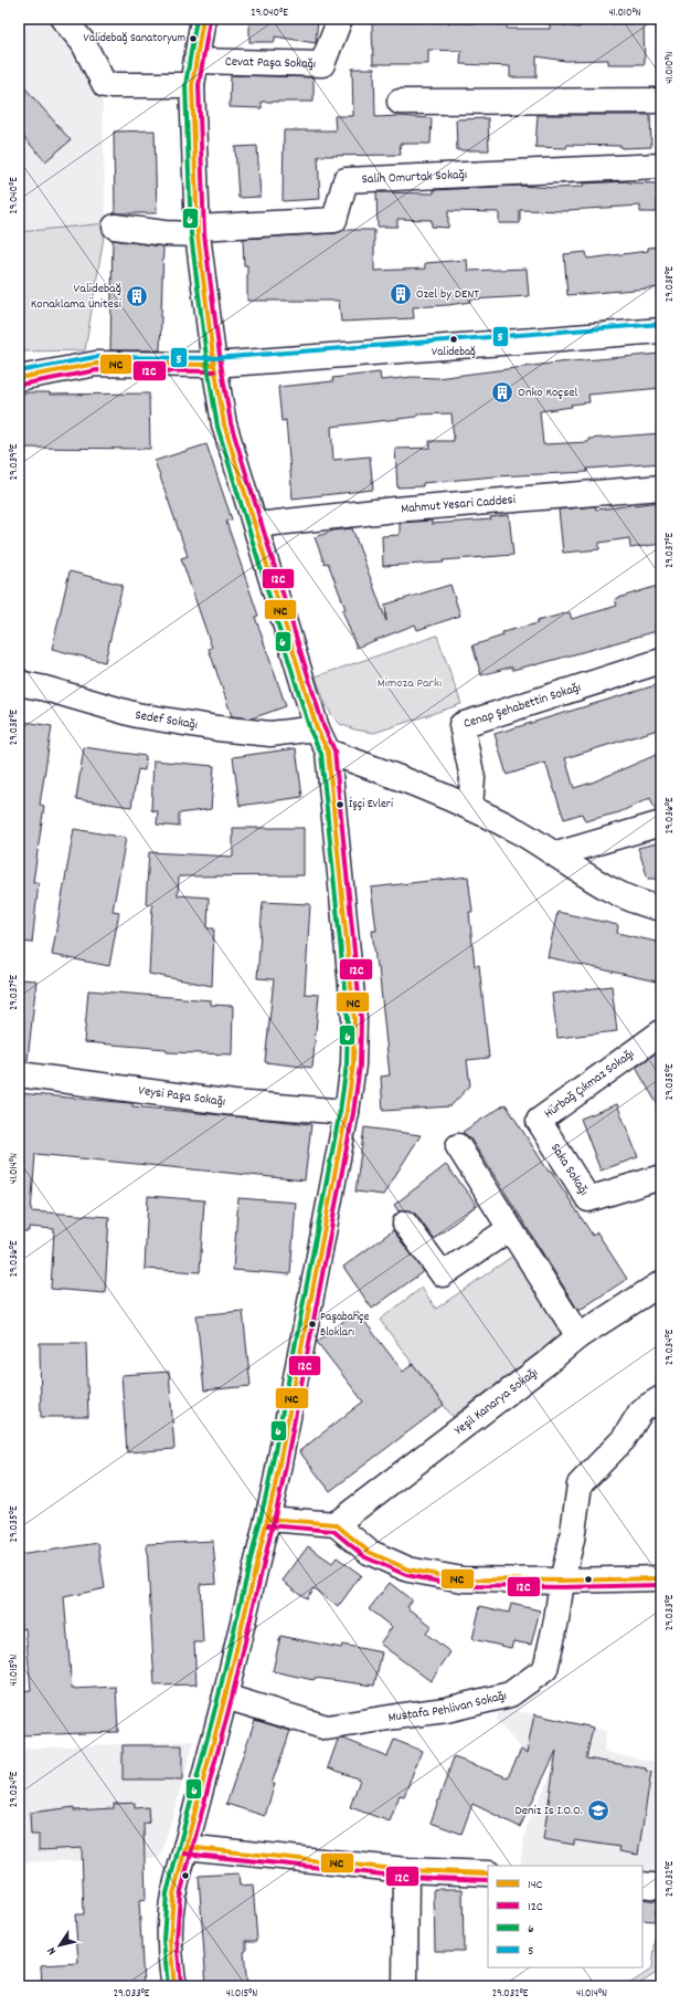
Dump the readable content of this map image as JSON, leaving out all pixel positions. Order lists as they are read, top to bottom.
{
  "streets": {
    "street": [
      "Cevat Paşa Sokağı",
      "Salih Omurtak Sokağı",
      "Mahmut Yesari Caddesi",
      "Cenap Şehabettin Sokağı",
      "Sedef Sokağı",
      "Hürbağ Çıkmaz Sokağı",
      "Veysi Paşa Sokağı",
      "Saka Sokağı",
      "Yeşil Kanarya Sokağı",
      "Mustafa Pehlivan Sokağı"
    ]
  },
  "crossings": [
    ["Hürbağ Çıkmaz Sokağı", "Saka Sokağı"]
  ],
  "parks": ["Mimoza Parkı"],
  "places": {
    "other": [
      "Validebağ Sanatoryum",
      "Validebağ",
      "İşçi Evleri",
      "Paşabahçe Blokları"
    ],
    "building": ["Özel by DENT", "Validebağ Konaklama Ünitesi", "Onko Koçsel"],
    "school or university": ["Deniz Is I.O.O."]
  },
  "lines": [
    "transit line 14C",
    "transit line 6",
    "transit line 12C",
    "transit line 5"
  ],
  "legend": [
    "14C",
    "12C",
    "6",
    "5"
  ],
  "north": "bottom left",
  "coordinates": [
    "29.040°E",
    "41.010°N",
    "29.038°E",
    "29.039°E",
    "29.037°E",
    "29.036°E",
    "29.035°E",
    "41.014°N",
    "29.034°E",
    "29.033°E",
    "41.015°N",
    "29.032°E"
  ]
}
